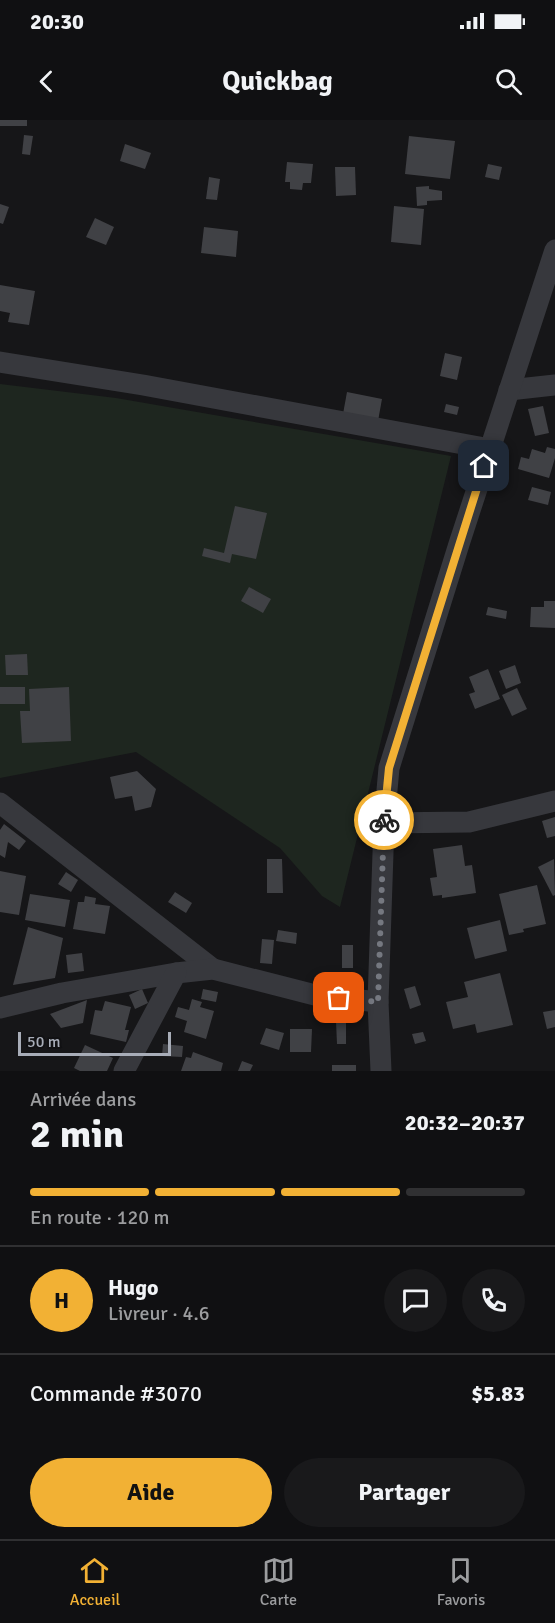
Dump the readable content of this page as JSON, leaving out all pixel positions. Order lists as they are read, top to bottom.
{
  "scale_bar": "50 m",
  "page": {
    "status": "20:30",
    "header": "Quickbag",
    "scale": "50 m",
    "heading": ["2 min", "Arrivée dans", "20:32–20:37"],
    "panel": [
      "Hugo",
      "Livreur · 4.6",
      "Commande #3070",
      "$5.83"
    ],
    "bar": "En route · 120 m",
    "round": "H",
    "buttons": ["Aide", "Partager"],
    "tabs": ["Accueil", "Carte", "Favoris"]
  }
}
